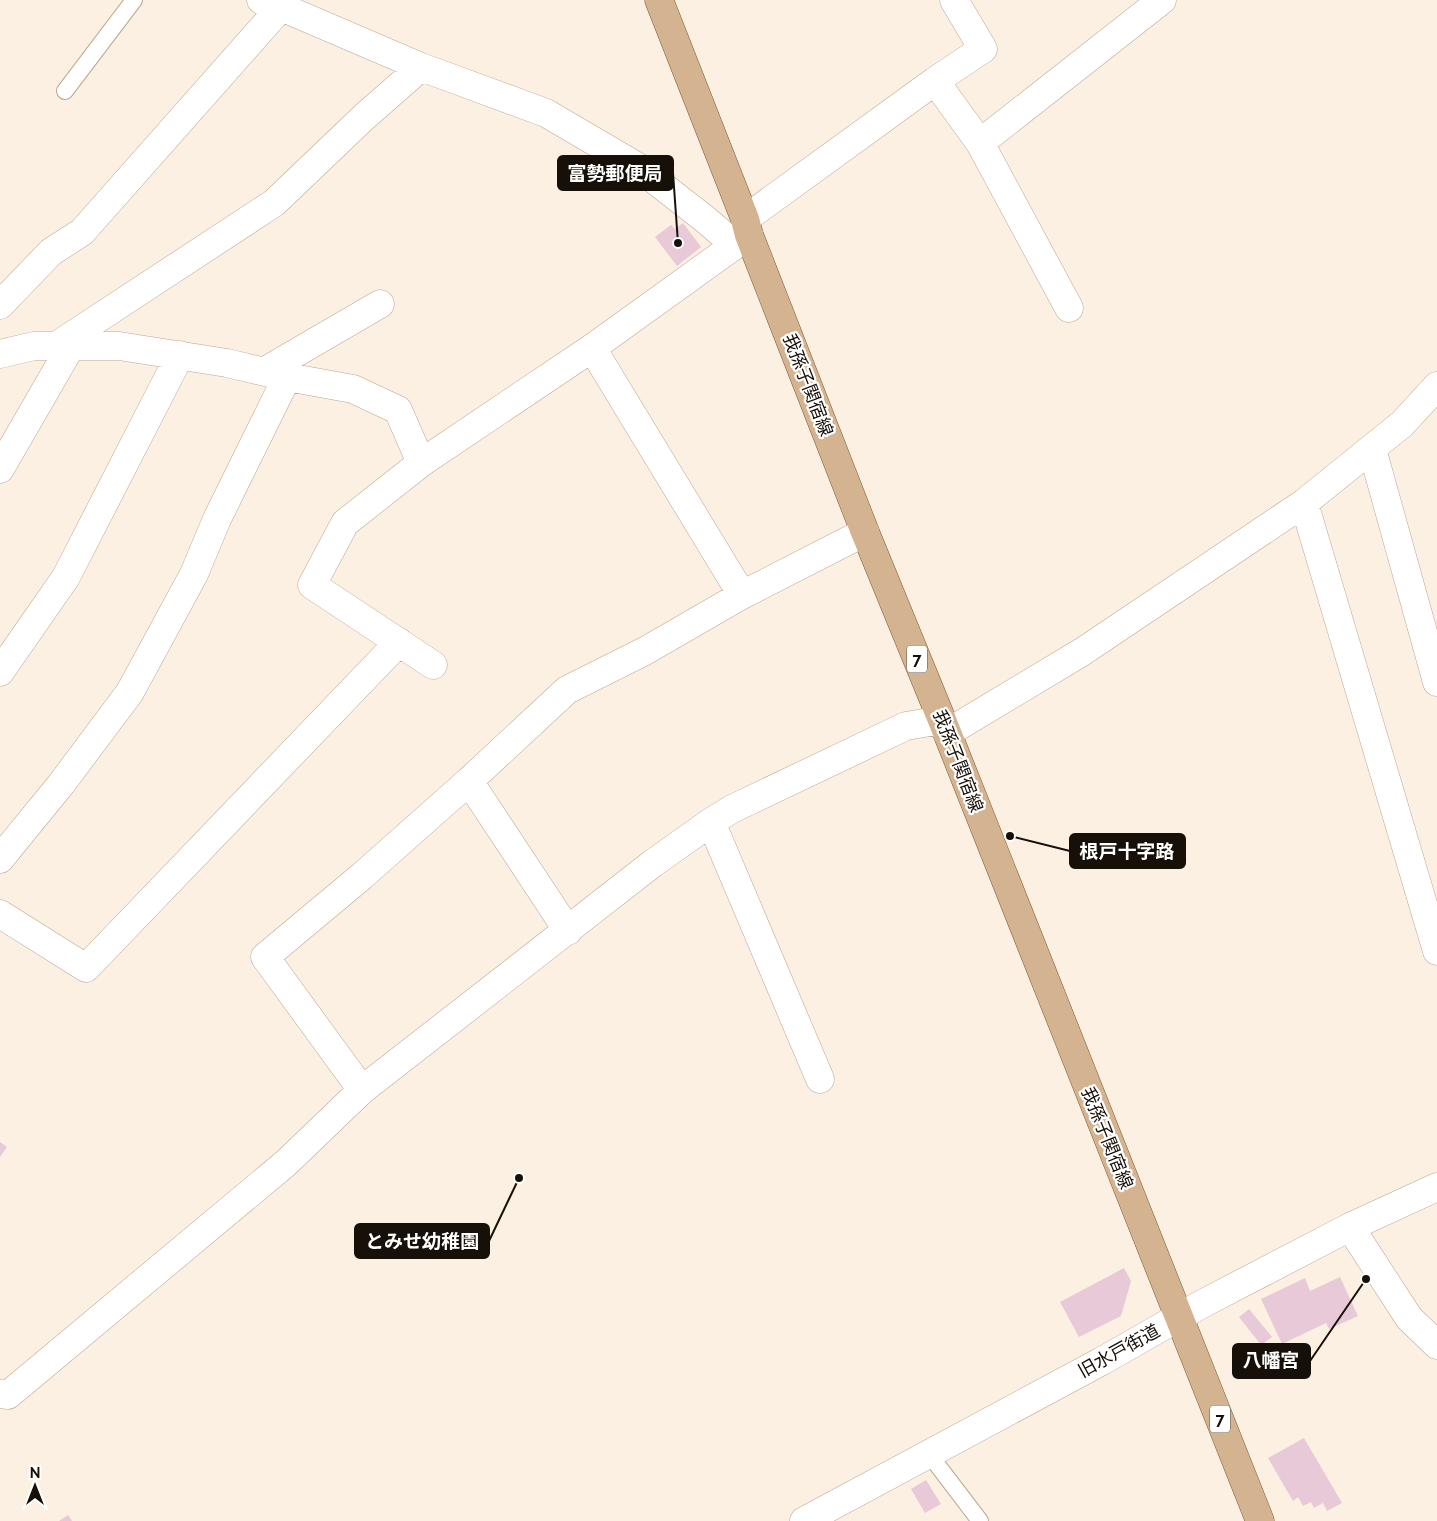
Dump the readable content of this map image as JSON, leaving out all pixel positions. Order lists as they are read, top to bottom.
{
  "streets": {
    "main road": ["我孫子関宿線", "7"],
    "street": ["旧水戸街道"]
  },
  "crossings": [
    ["我孫子関宿線", "旧水戸街道"]
  ],
  "places": [
    "富勢郵便局",
    "根戸十字路",
    "とみせ幼稚園",
    "八幡宮"
  ],
  "north": "top"
}
